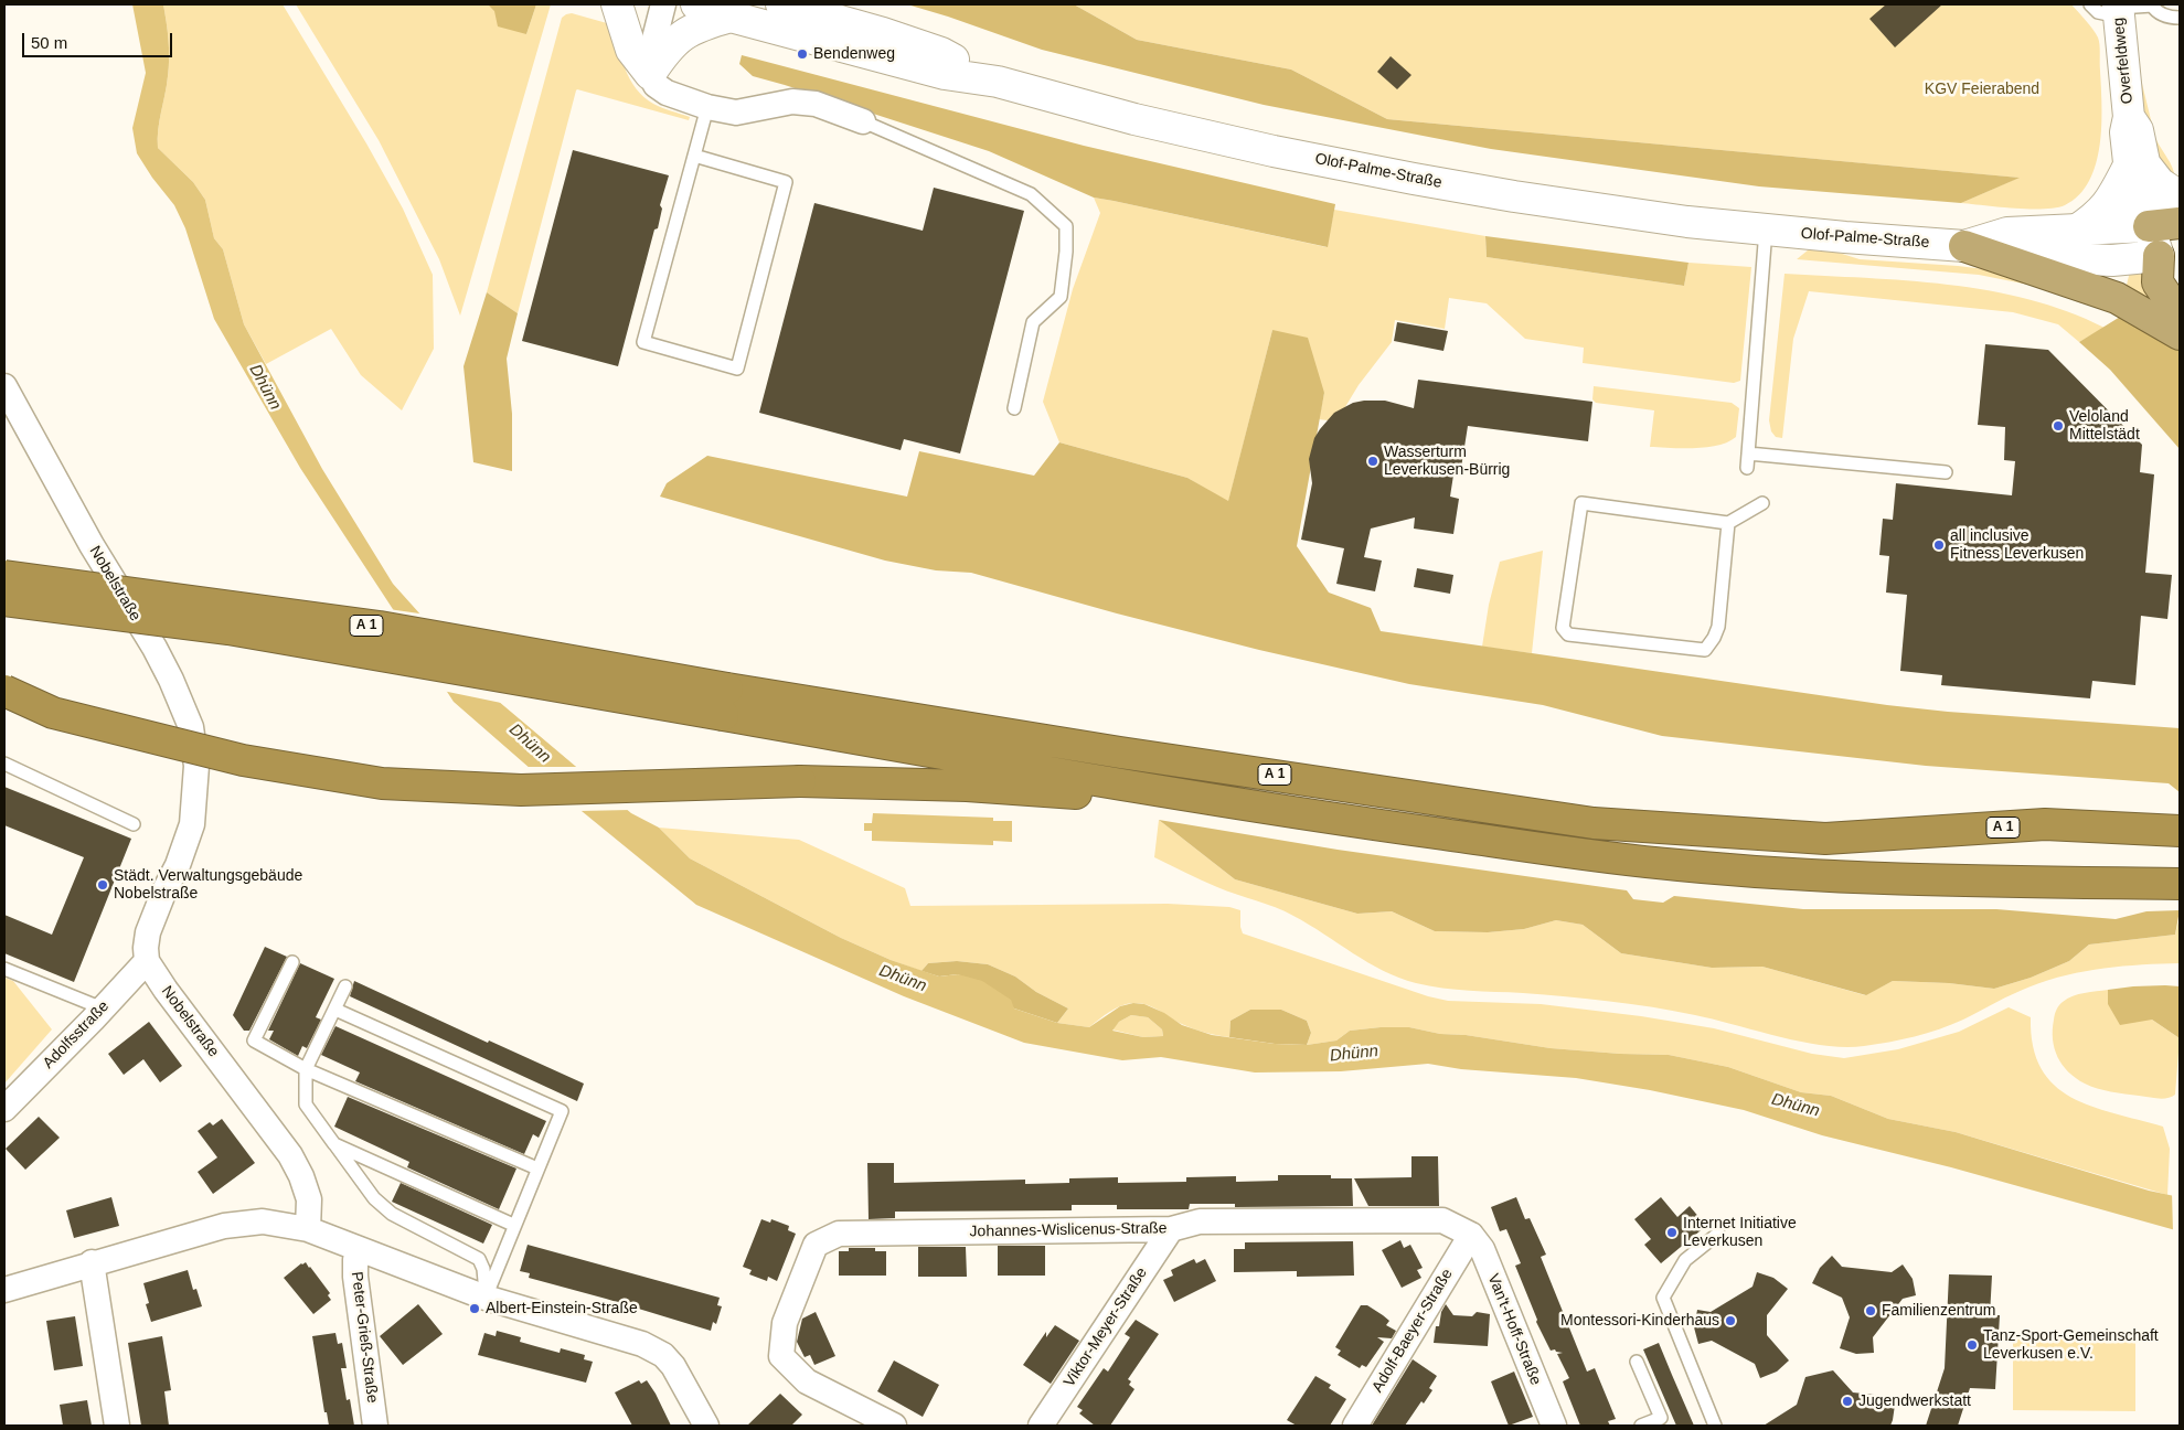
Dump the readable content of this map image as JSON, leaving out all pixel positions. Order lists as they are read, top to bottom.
{
  "streets": {
    "highway": ["A 1"],
    "main road": ["Overfeldweg", "Olof-Palme-Straße"],
    "street": [
      "Nobelstraße",
      "Adolfsstraße",
      "Johannes-Wislicenus-Straße",
      "Viktor-Meyer-Straße",
      "Van't-Hoff-Straße",
      "Adolf-Baeyer-Straße",
      "Peter-Grieß-Straße"
    ]
  },
  "crossings": [
    ["Overfeldweg", "Olof-Palme-Straße"],
    ["Nobelstraße", "Adolfsstraße"],
    ["Johannes-Wislicenus-Straße", "Viktor-Meyer-Straße"],
    ["Johannes-Wislicenus-Straße", "Van't-Hoff-Straße"],
    ["Johannes-Wislicenus-Straße", "Adolf-Baeyer-Straße"],
    ["Van't-Hoff-Straße", "Adolf-Baeyer-Straße"]
  ],
  "water": ["Dhünn"],
  "parks": ["KGV Feierabend"],
  "places": [
    "Bendenweg",
    "Veloland Mittelstädt",
    "Wasserturm Leverkusen-Bürrig",
    "all inclusive Fitness Leverkusen",
    "Städt. Verwaltungsgebäude Nobelstraße",
    "Internet Initiative Leverkusen",
    "Albert-Einstein-Straße",
    "Familienzentrum",
    "Montessori-Kinderhaus",
    "Tanz-Sport-Gemeinschaft Leverkusen e.V.",
    "Jugendwerkstatt"
  ],
  "scale_bar": "50 m"
}
